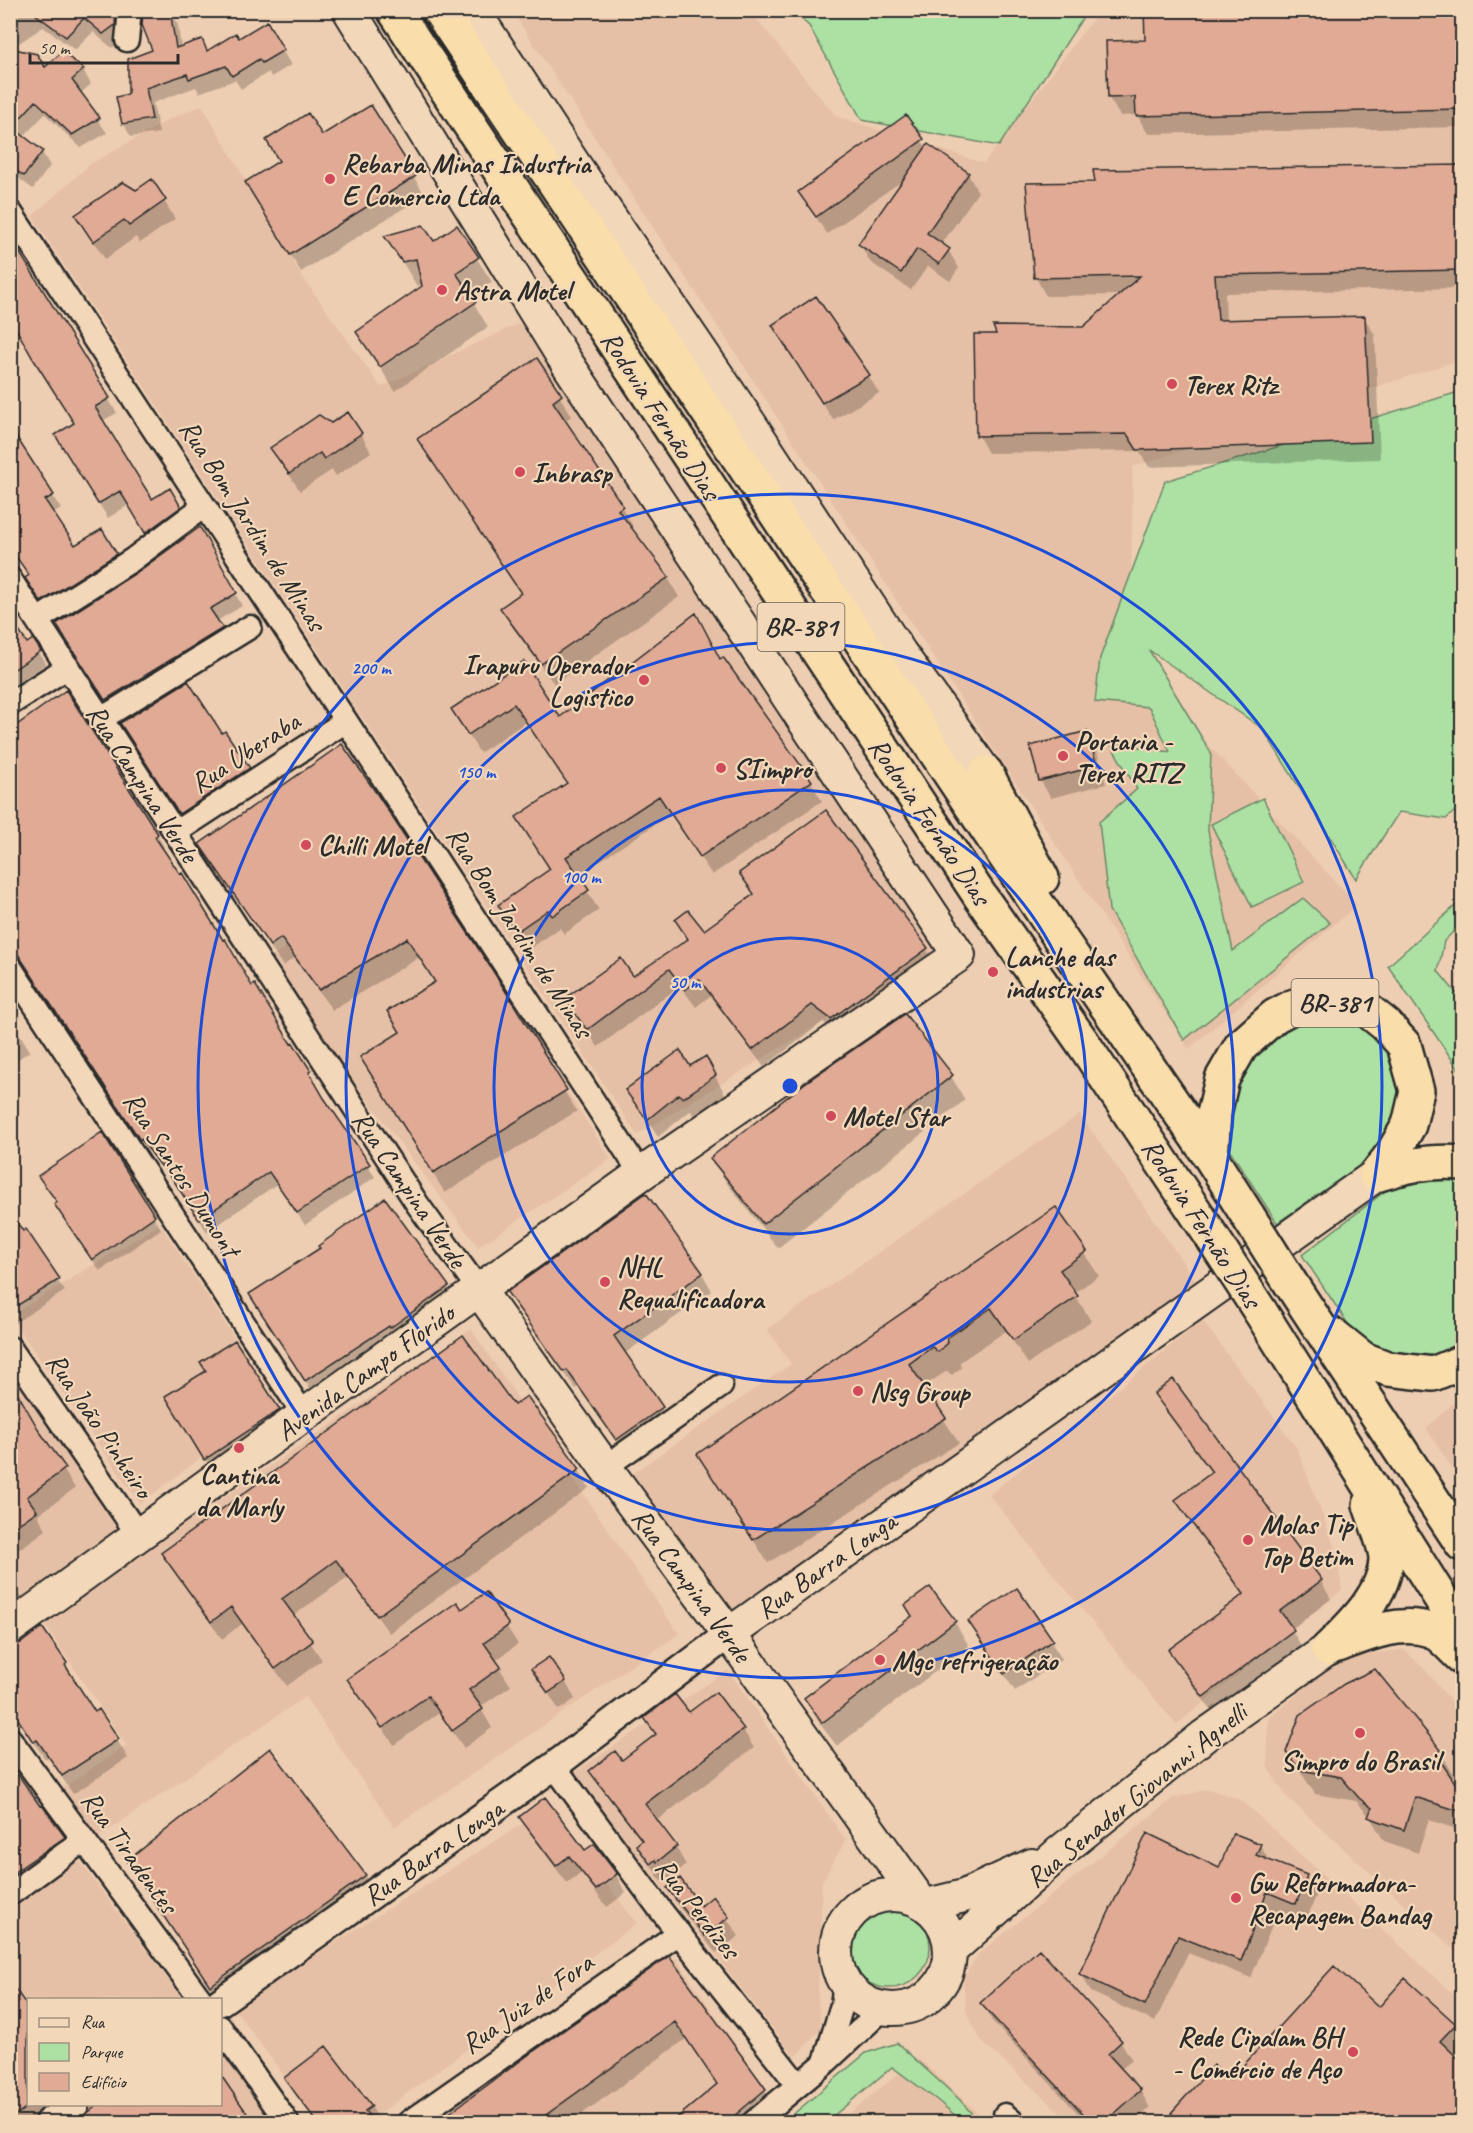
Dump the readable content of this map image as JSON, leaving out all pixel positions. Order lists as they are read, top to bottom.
{
  "streets": {
    "highway": ["Rodovia Fernão Dias", "BR-381"],
    "main road": [
      "Rua Campina Verde",
      "Avenida Campo Florido",
      "Rua Barra Longa",
      "Rua Senador Giovanni Agnelli"
    ],
    "street": [
      "Rua Bom Jardim de Minas",
      "Rua Uberaba",
      "Rua Santos Dumont",
      "Rua João Pinheiro",
      "Rua Tiradentes",
      "Rua Perdizes",
      "Rua Juiz de Fora"
    ]
  },
  "crossings": [
    ["Rodovia Fernão Dias", "BR-381"],
    ["Rua Bom Jardim de Minas", "Rua Uberaba"],
    ["Rua Bom Jardim de Minas", "Avenida Campo Florido"],
    ["BR-381", "Rua Barra Longa"],
    ["Rua Uberaba", "Rua Campina Verde"],
    ["Rua Campina Verde", "Avenida Campo Florido"],
    ["Rua Campina Verde", "Rua Barra Longa"],
    ["Rua Campina Verde", "Rua Senador Giovanni Agnelli"],
    ["Rua Santos Dumont", "Avenida Campo Florido"],
    ["Avenida Campo Florido", "Rua João Pinheiro"],
    ["Rua Barra Longa", "Rua Perdizes"],
    ["Rua Perdizes", "Rua Juiz de Fora"]
  ],
  "places": [
    "Rebarba Minas Industria E Comercio Ltda",
    "Astra Motel",
    "Terex Ritz",
    "Inbrasp",
    "Irapuru Operador Logistico",
    "Portaria - Terex RITZ",
    "SIimpro",
    "Chilli Motel",
    "Lanche das industrias",
    "Motel Star",
    "NHL Requalificadora",
    "Nsg Group",
    "Cantina da Marly",
    "Molas Tip Top Betim",
    "Mgc refrigeração",
    "Simpro do Brasil",
    "Gw Reformadora- Recapagem Bandag",
    "Rede Cipalam BH - Comércio de Aço"
  ],
  "legend": ["Rua", "Parque", "Edifício"],
  "scale_bar": "50 m",
  "rings": [
    "200 m",
    "150 m",
    "100 m",
    "50 m"
  ]
}
